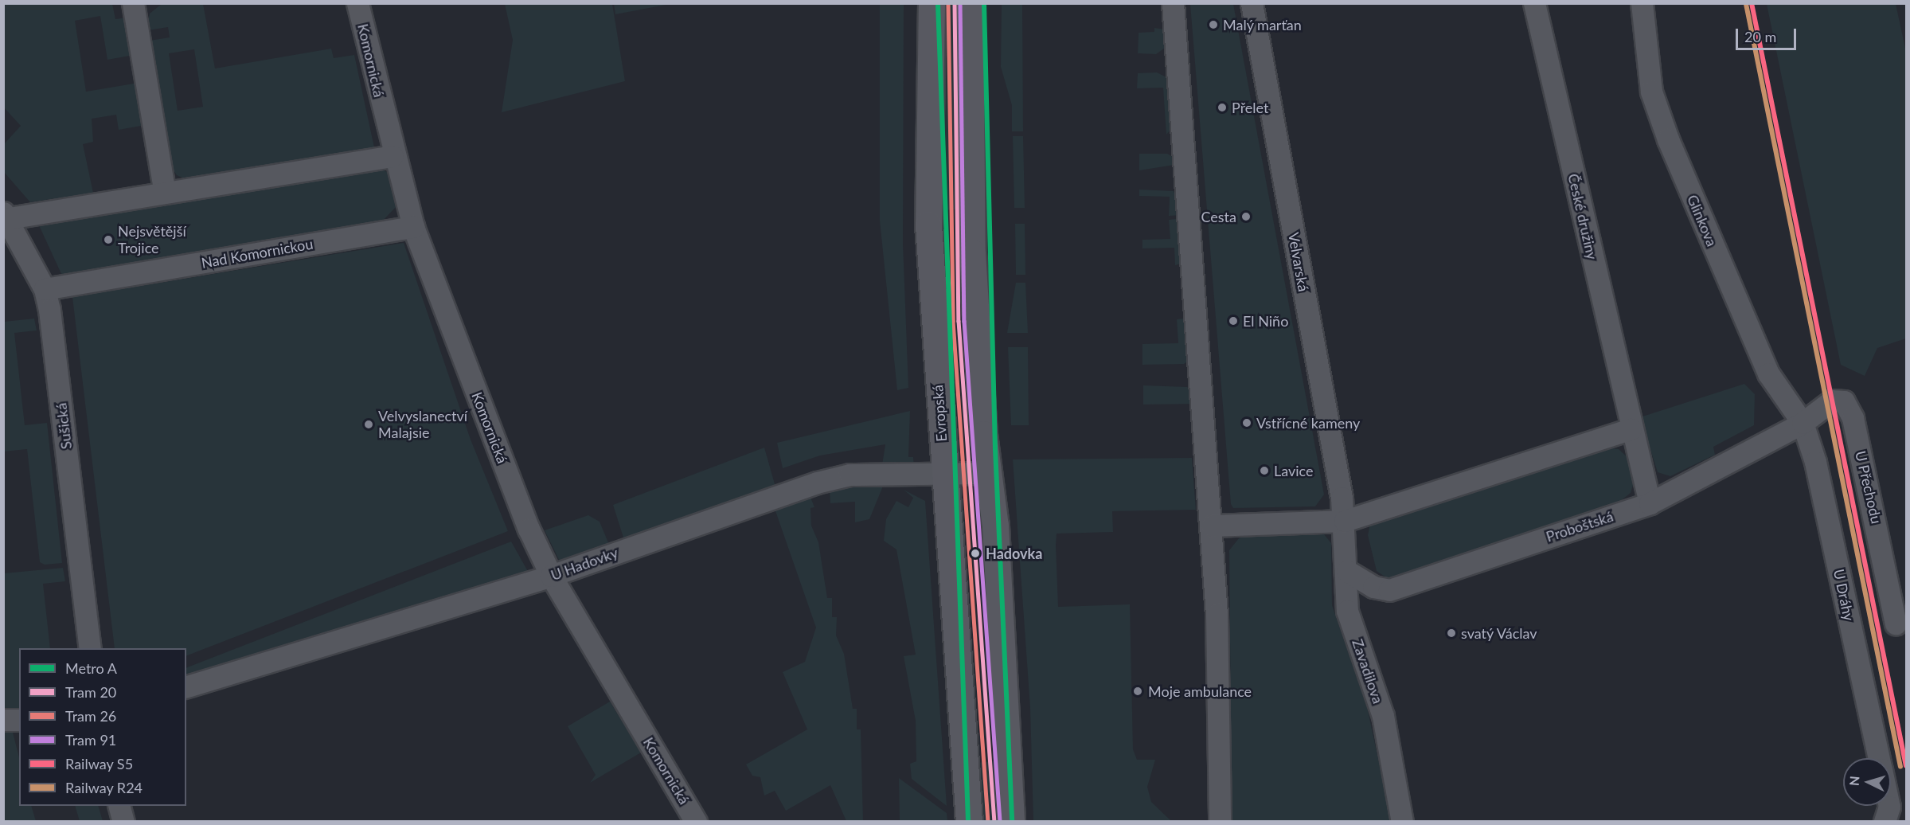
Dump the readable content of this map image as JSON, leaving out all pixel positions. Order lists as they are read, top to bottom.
{
  "streets": {
    "main road": ["Evropská"],
    "street": [
      "Komornická",
      "České družiny",
      "Glinkova",
      "Nad Komornickou",
      "Velvarská",
      "Sušická",
      "U Přechodu",
      "Proboštská",
      "U Hadovky",
      "U Dráhy",
      "Zavadilova"
    ]
  },
  "crossings": [
    ["Komornická", "Nad Komornickou"],
    ["Komornická", "U Hadovky"],
    ["České družiny", "Proboštská"],
    ["Glinkova", "U Přechodu"],
    ["Glinkova", "Proboštská"],
    ["Glinkova", "U Dráhy"],
    ["Nad Komornickou", "Sušická"],
    ["Velvarská", "Zavadilova"],
    ["Evropská", "U Hadovky"],
    ["U Přechodu", "Proboštská"],
    ["U Přechodu", "U Dráhy"],
    ["Proboštská", "U Dráhy"],
    ["Proboštská", "Zavadilova"]
  ],
  "places": [
    "Malý marťan",
    "Přelet",
    "Cesta",
    "Nejsvětější Trojice",
    "El Niño",
    "Vstřícné kameny",
    "Velvyslanectví Malajsie",
    "Lavice",
    "Hadovka",
    "svatý Václav",
    "Moje ambulance"
  ],
  "lines": [
    "metro line A",
    "tram line 20",
    "tram line 26",
    "tram line 91",
    "rail line S5",
    "rail line R24"
  ],
  "legend": [
    "Metro A",
    "Tram 20",
    "Tram 26",
    "Tram 91",
    "Railway S5",
    "Railway R24"
  ],
  "scale_bar": "20 m",
  "north": "left"
}
